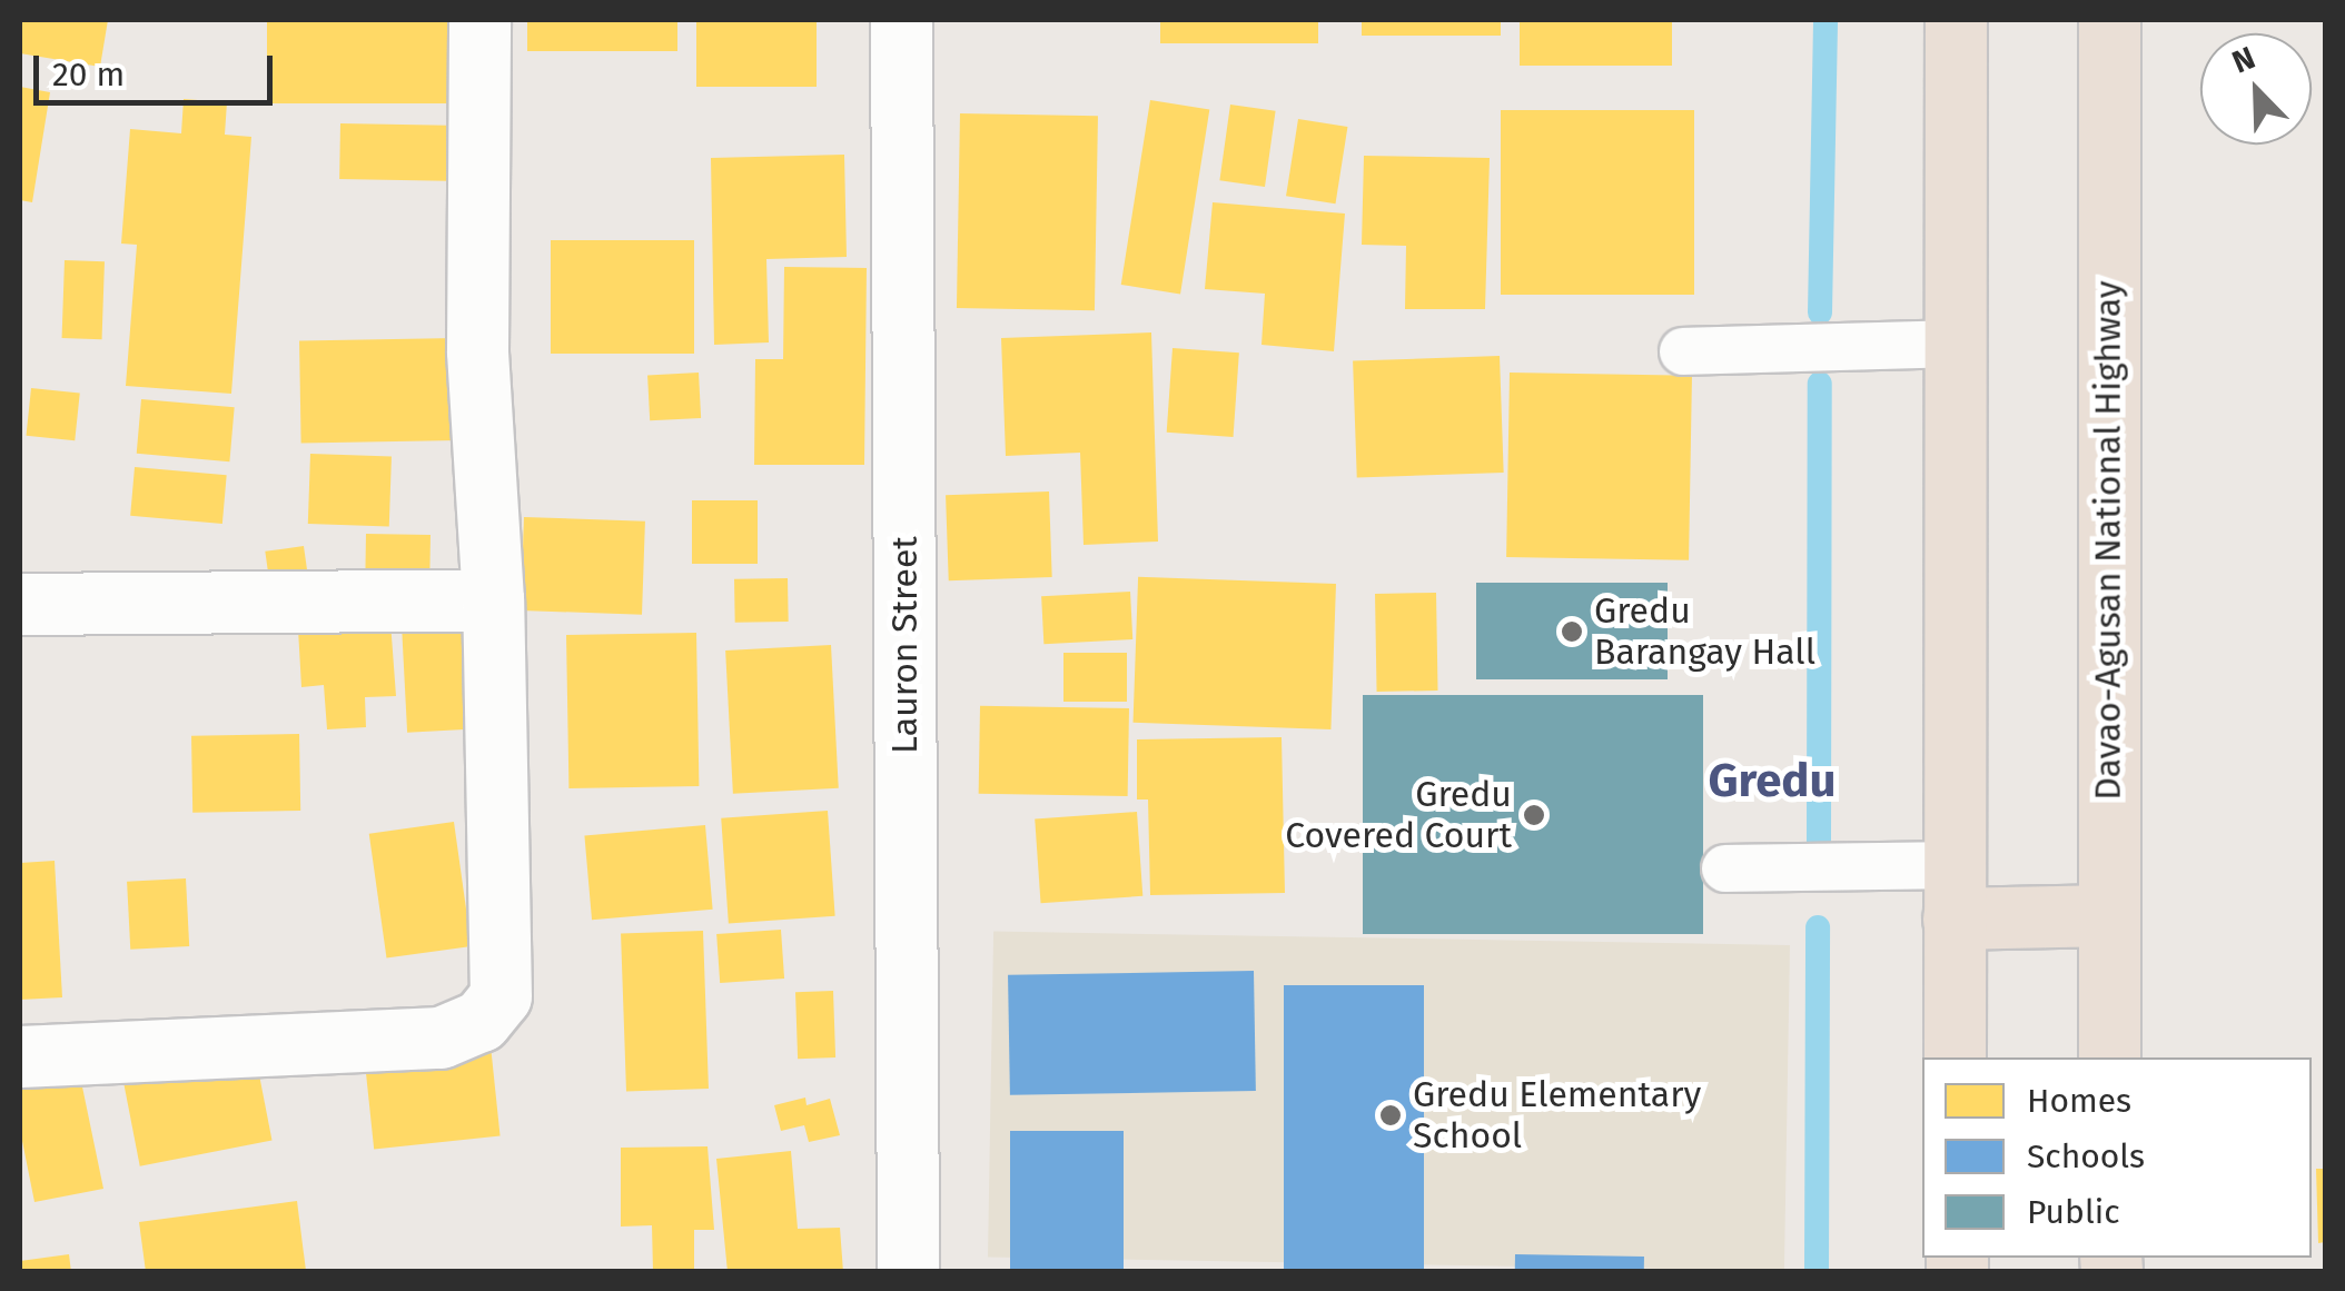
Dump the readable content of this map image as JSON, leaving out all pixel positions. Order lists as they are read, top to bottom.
{
  "streets": {
    "highway": ["Davao-Agusan National Highway"],
    "street": ["Lauron Street"]
  },
  "districts": ["Gredu"],
  "places": ["Gredu Barangay Hall", "Gredu Covered Court", "Gredu Elementary School"],
  "legend": ["Homes", "Schools", "Public"],
  "scale_bar": "20 m",
  "north": "top left"
}
